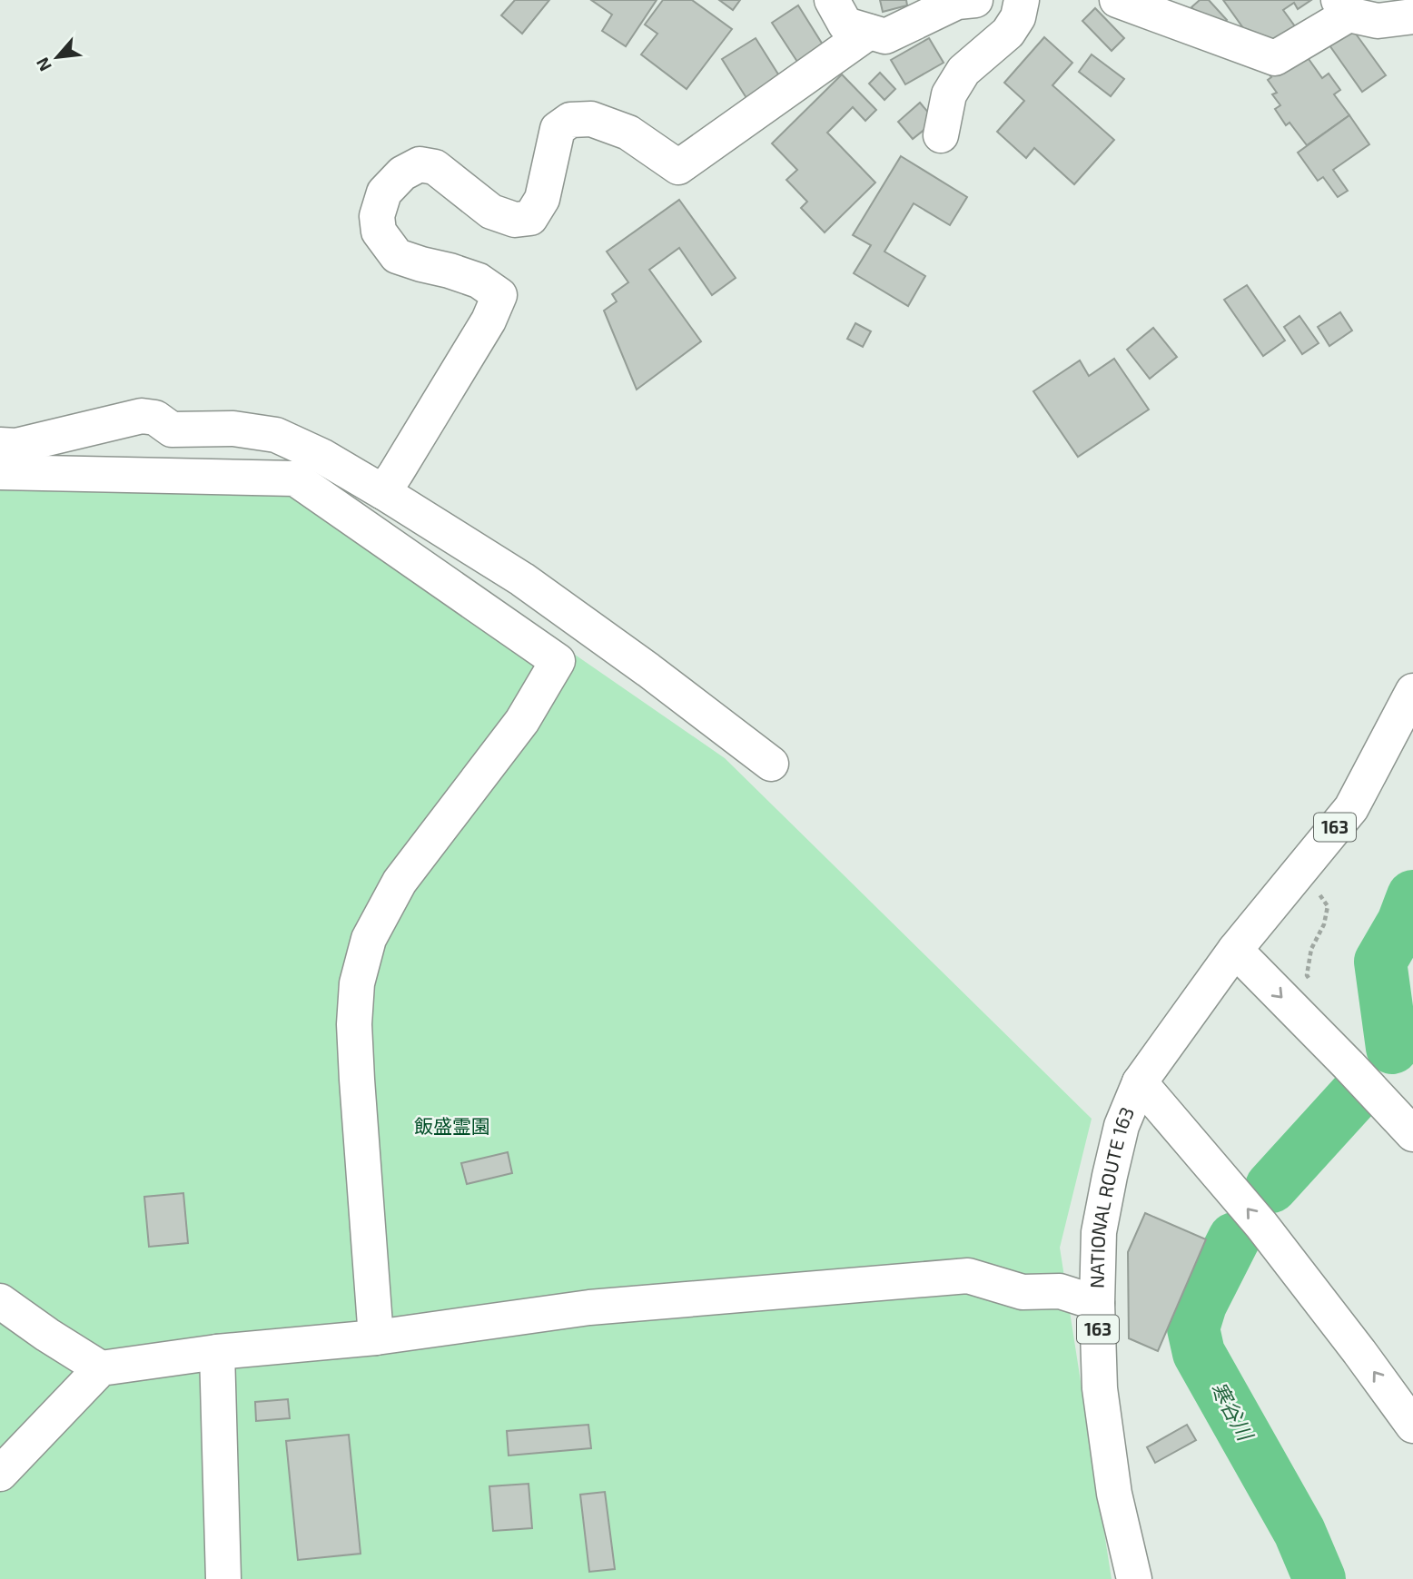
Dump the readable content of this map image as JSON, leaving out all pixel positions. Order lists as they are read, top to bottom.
{
  "streets": {
    "main road": ["163", "NATIONAL ROUTE 163"]
  },
  "crossings": [
    ["163", "NATIONAL ROUTE 163"]
  ],
  "water": ["寒谷川"],
  "parks": ["飯盛霊園"],
  "north": "bottom left"
}
